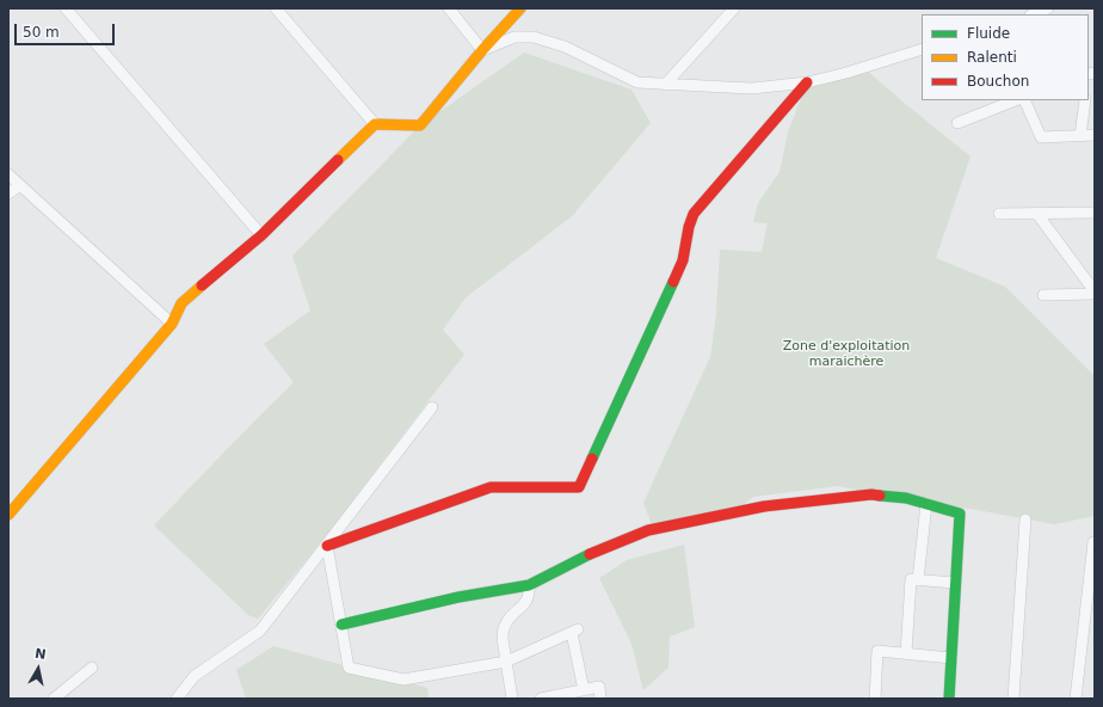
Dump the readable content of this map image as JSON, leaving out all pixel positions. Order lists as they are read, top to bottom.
{
  "parks": ["Zone d'exploitation maraichère"],
  "legend": ["Fluide", "Ralenti", "Bouchon"],
  "scale_bar": "50 m",
  "north": "top"
}
